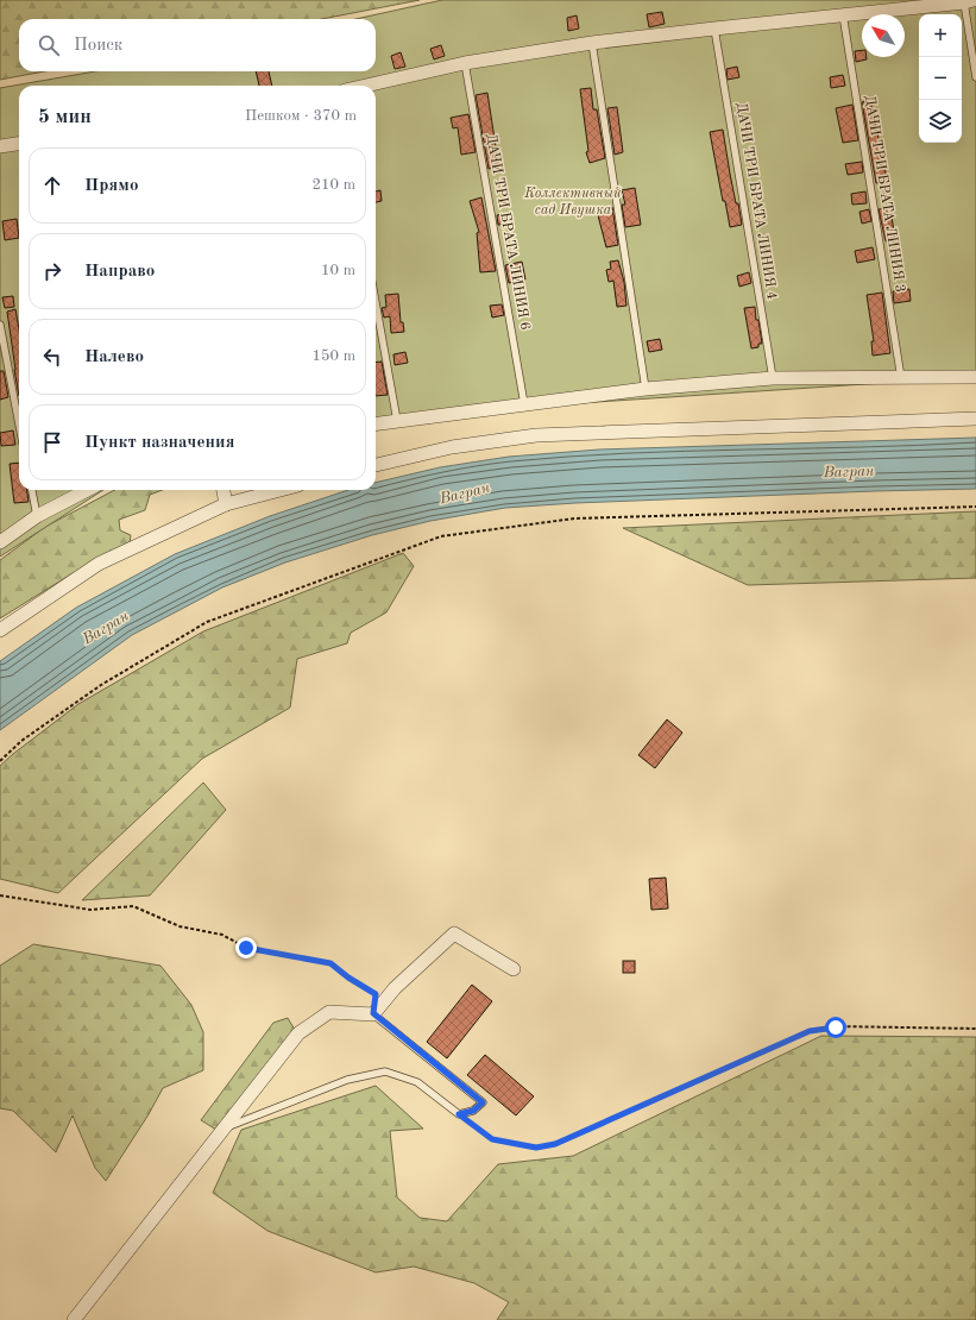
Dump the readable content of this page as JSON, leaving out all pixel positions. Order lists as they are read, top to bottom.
{
  "streets": {
    "lane": ["ДАЧИ ТРИ БРАТА ЛИНИЯ 3", "ДАЧИ ТРИ БРАТА ЛИНИЯ 4", "ДАЧИ ТРИ БРАТА ЛИНИЯ 6"]
  },
  "water": ["Вагран"],
  "parks": ["Коллективный сад Ивушка"],
  "north": "top left",
  "page": {
    "map_buttons": ["+", "−"],
    "search": "Поиск",
    "heading": ["5 мин", "Пешком · 370 m"],
    "list": [
      ["Прямо", "210 m"],
      ["Направо", "10 m"],
      ["Налево", "150 m"],
      "Пункт назначения"
    ]
  }
}
